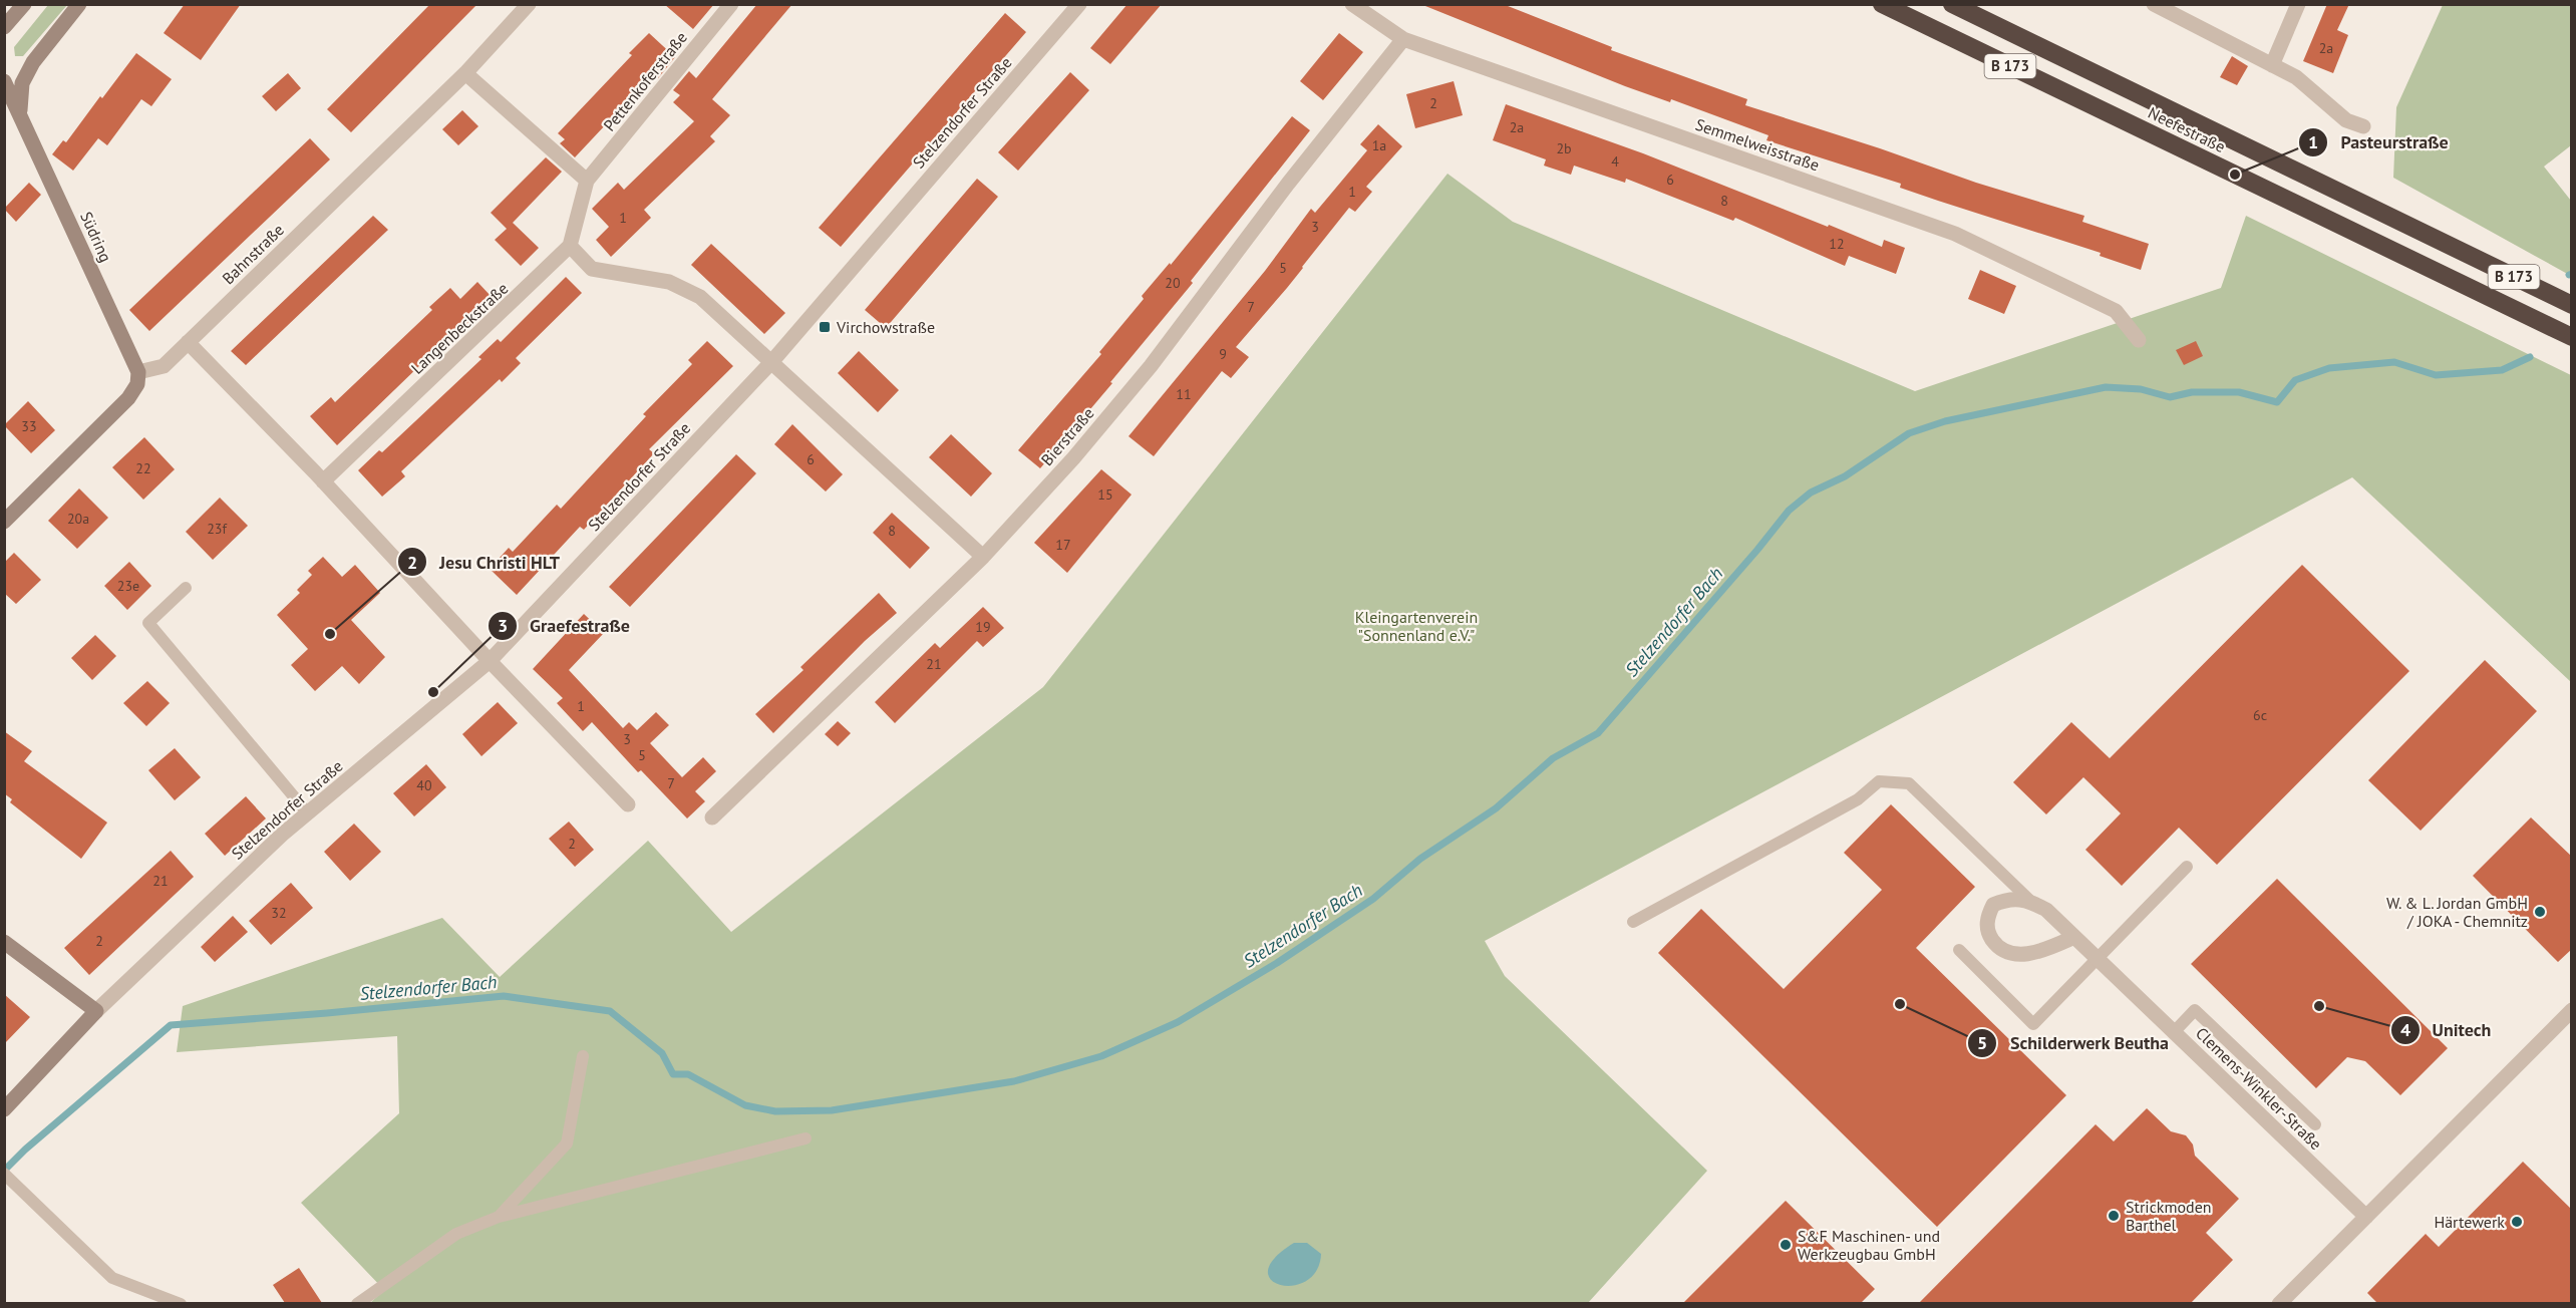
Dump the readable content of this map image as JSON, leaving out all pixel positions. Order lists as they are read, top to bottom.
{
  "streets": {
    "highway": ["B 173", "Neefestraße"],
    "street": [
      "Pettenkoferstraße",
      "Stelzendorfer Straße",
      "Semmelweisstraße",
      "Südring",
      "Bahnstraße",
      "Langenbeckstraße",
      "Bierstraße",
      "Clemens-Winkler-Straße"
    ]
  },
  "crossings": [
    ["Semmelweisstraße", "Bierstraße"],
    ["Südring", "Bahnstraße"]
  ],
  "water": ["Stelzendorfer Bach"],
  "parks": ["Kleingartenverein \"Sonnenland e.V.\""],
  "places": {
    "other": [
      "Pasteurstraße",
      "Jesu Christi HLT",
      "Graefestraße",
      "W. & L. Jordan GmbH / JOKA - Chemnitz",
      "Schilderwerk Beutha",
      "Unitech",
      "Strickmoden Barthel",
      "Härtewerk",
      "S&F Maschinen- und Werkzeugbau GmbH"
    ],
    "transit": ["Virchowstraße"]
  },
  "house_numbers": [
    "2a",
    "2",
    "2a",
    "1a",
    "2b",
    "4",
    "6",
    "1",
    "8",
    "1",
    "3",
    "12",
    "5",
    "20",
    "7",
    "9",
    "11",
    "33",
    "6",
    "22",
    "15",
    "20a",
    "23f",
    "8",
    "17",
    "23e",
    "19",
    "21",
    "1",
    "6c",
    "3",
    "5",
    "7",
    "40",
    "2",
    "21",
    "32",
    "2"
  ]
}
